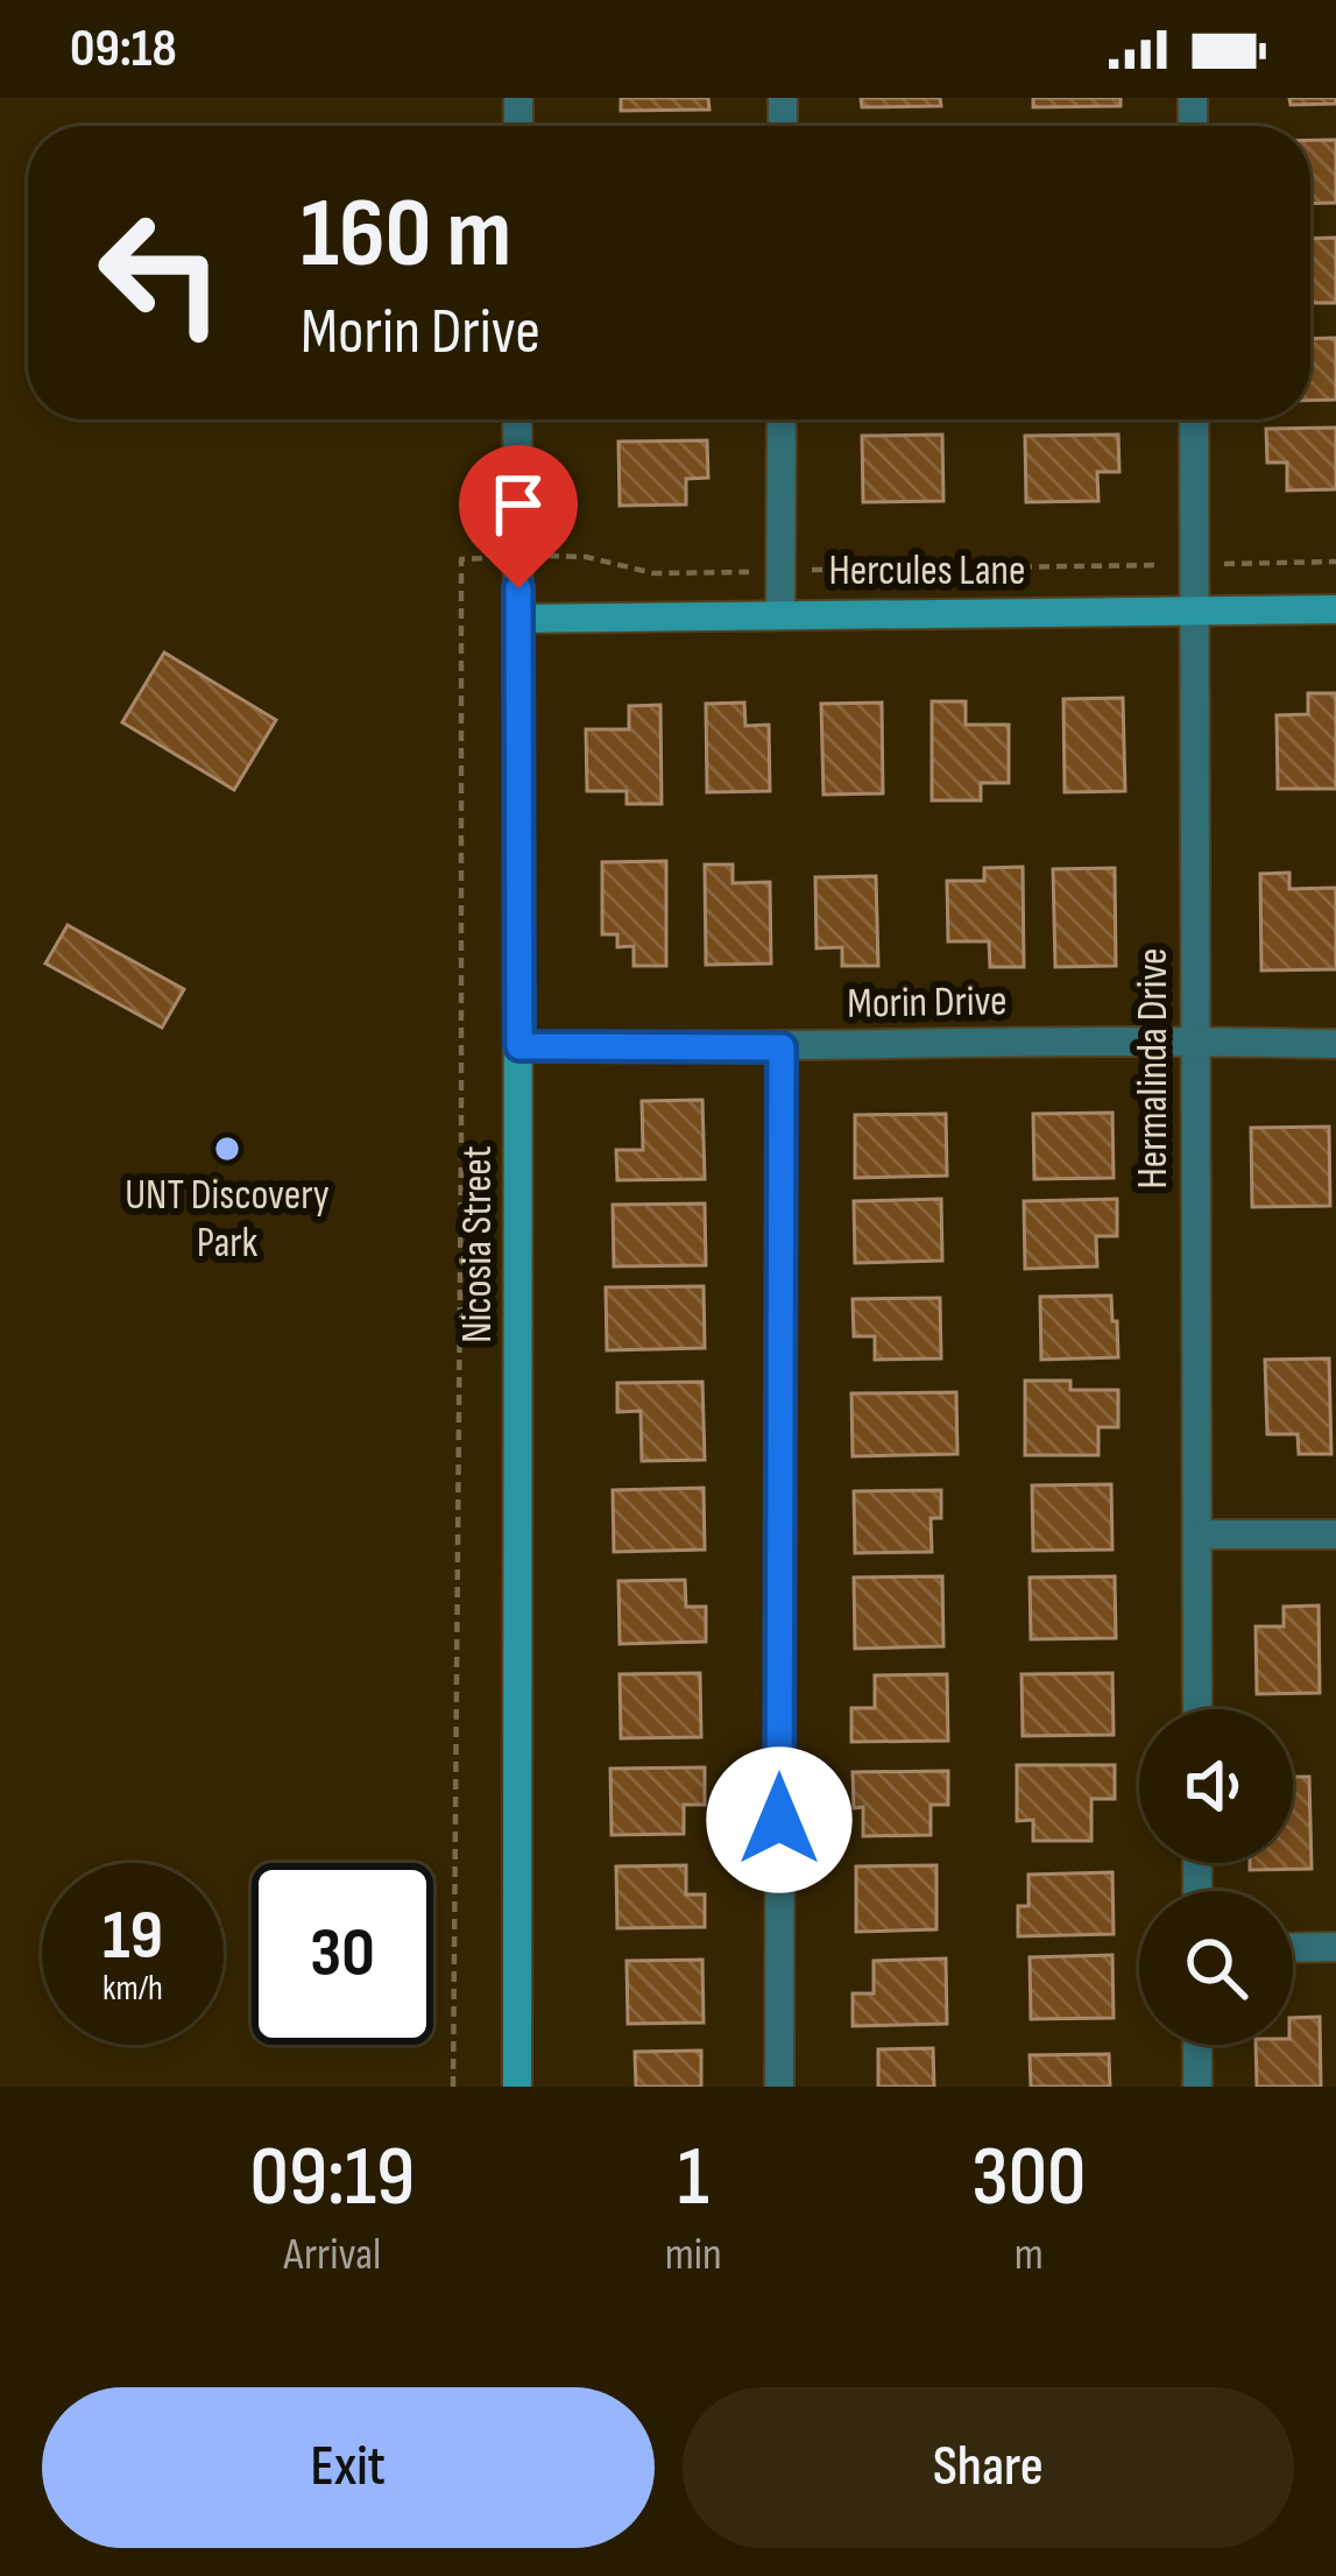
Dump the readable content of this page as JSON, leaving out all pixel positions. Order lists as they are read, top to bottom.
{
  "streets": {
    "street": [
      "Hercules Lane",
      "Morin Drive",
      "Hermalinda Drive",
      "Nicosia Street"
    ]
  },
  "crossings": [
    ["Hercules Lane", "Hermalinda Drive"],
    ["Hercules Lane", "Nicosia Street"],
    ["Morin Drive", "Hermalinda Drive"],
    ["Morin Drive", "Nicosia Street"]
  ],
  "places": ["UNT Discovery Park"],
  "page": {
    "status": "09:18",
    "turn": ["160 m", "Morin Drive"],
    "speed": "19 km/h",
    "limit": "30",
    "eta": [
      "09:19",
      "Arrival",
      "1",
      "min",
      "300",
      "m"
    ],
    "buttons": ["Exit", "Share"]
  }
}
